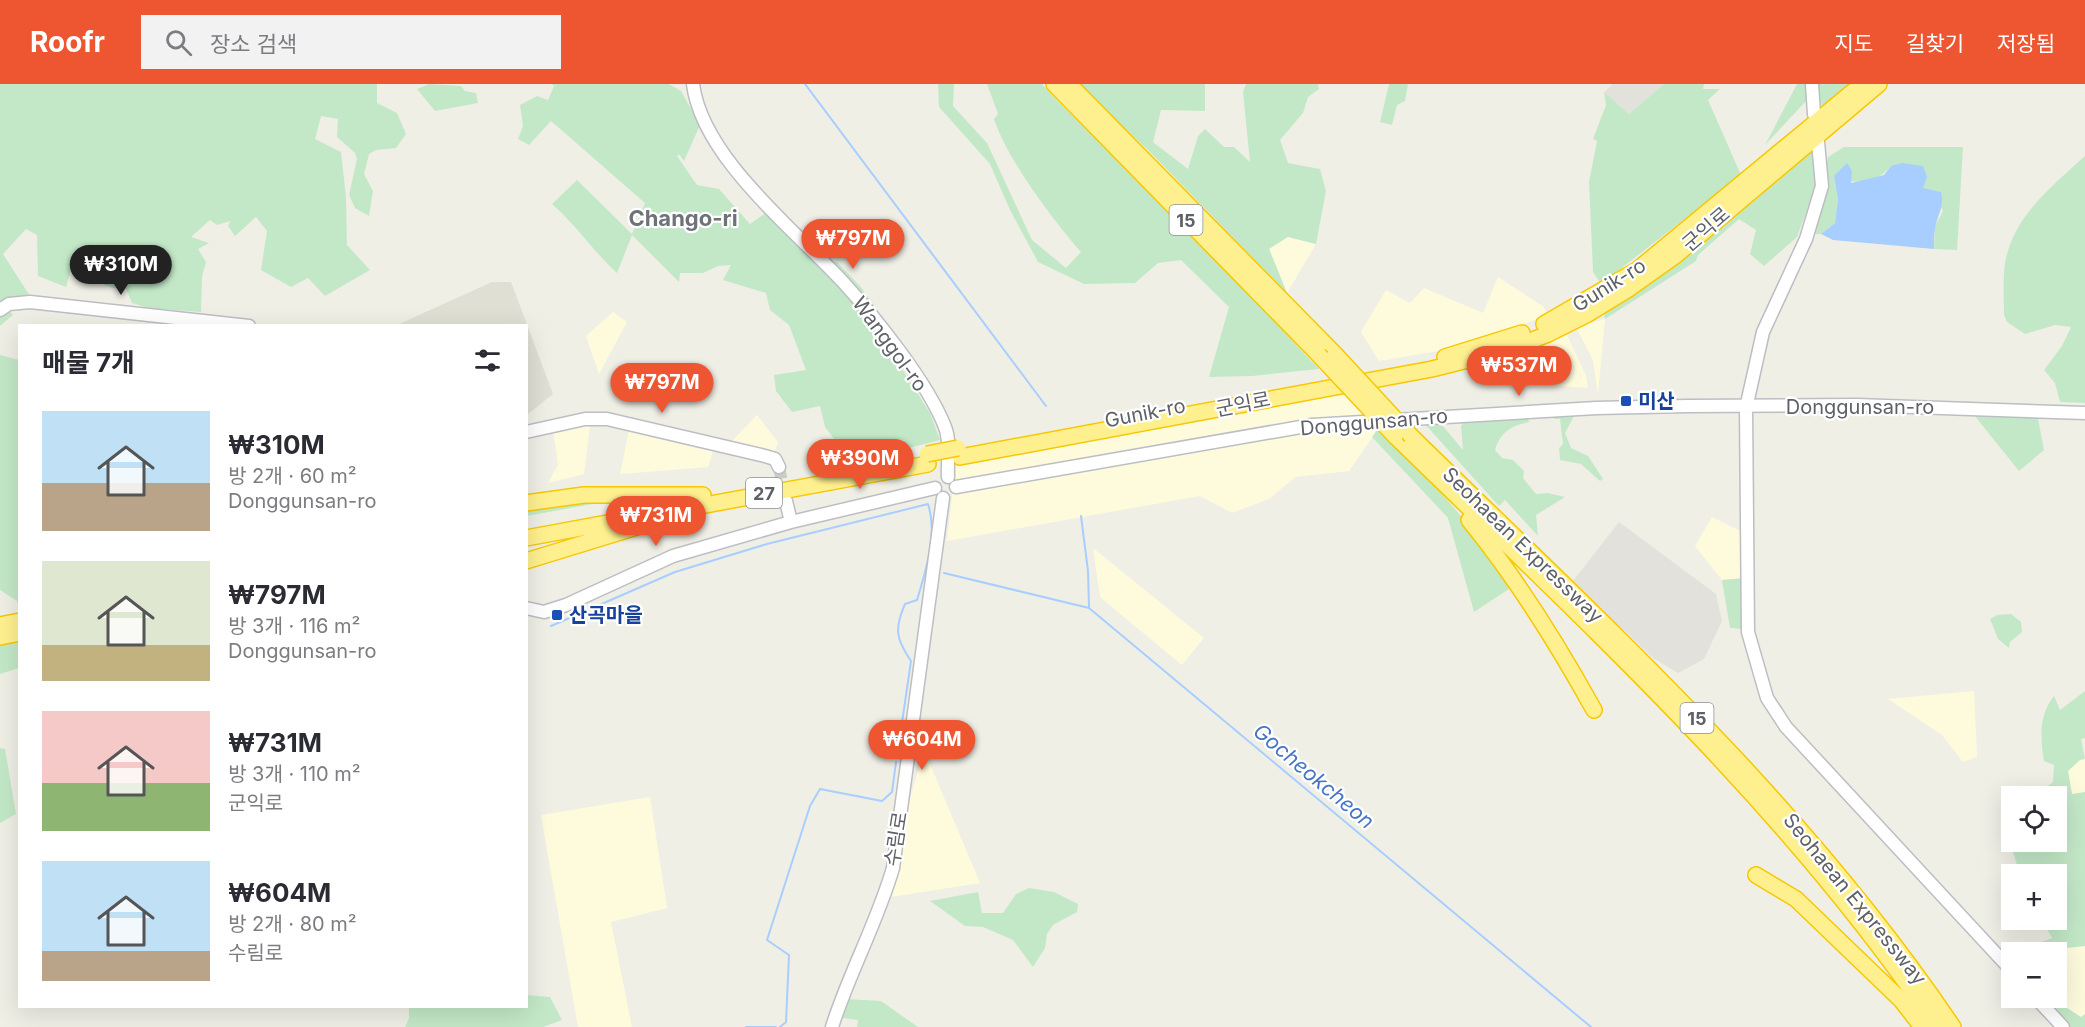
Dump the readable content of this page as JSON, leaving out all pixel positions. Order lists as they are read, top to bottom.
{
  "streets": {
    "highway": [
      "15",
      "군익로",
      "Gunik-ro",
      "27",
      "Seohaean Expressway"
    ],
    "street": ["Wanggol-ro", "Donggunsan-ro", "수림로"]
  },
  "crossings": [
    ["군익로", "Gunik-ro"],
    ["Gunik-ro", "27"],
    ["Wanggol-ro", "Donggunsan-ro"]
  ],
  "districts": ["Chango-ri"],
  "water": ["Gocheokcheon"],
  "places": {
    "transit": ["미산", "산곡마을"]
  },
  "page": {
    "header": "Roofr",
    "search": "장소 검색",
    "nav": ["지도", "길찾기", "저장됨"],
    "price": [
      "₩797M",
      "₩310M",
      "₩537M",
      "₩797M",
      "₩390M",
      "₩731M",
      "₩604M"
    ],
    "heading": "매물 7개",
    "list": [
      {
        "name": "₩310M",
        "note": "방 2개 · 60 m² · Donggunsan-ro"
      },
      {
        "name": "₩797M",
        "note": "방 3개 · 116 m² · Donggunsan-ro"
      },
      {
        "name": "₩731M",
        "note": "방 3개 · 110 m² · 군익로"
      },
      {
        "name": "₩604M",
        "note": "방 2개 · 80 m² · 수림로"
      }
    ],
    "map_buttons": ["+", "−"]
  }
}
